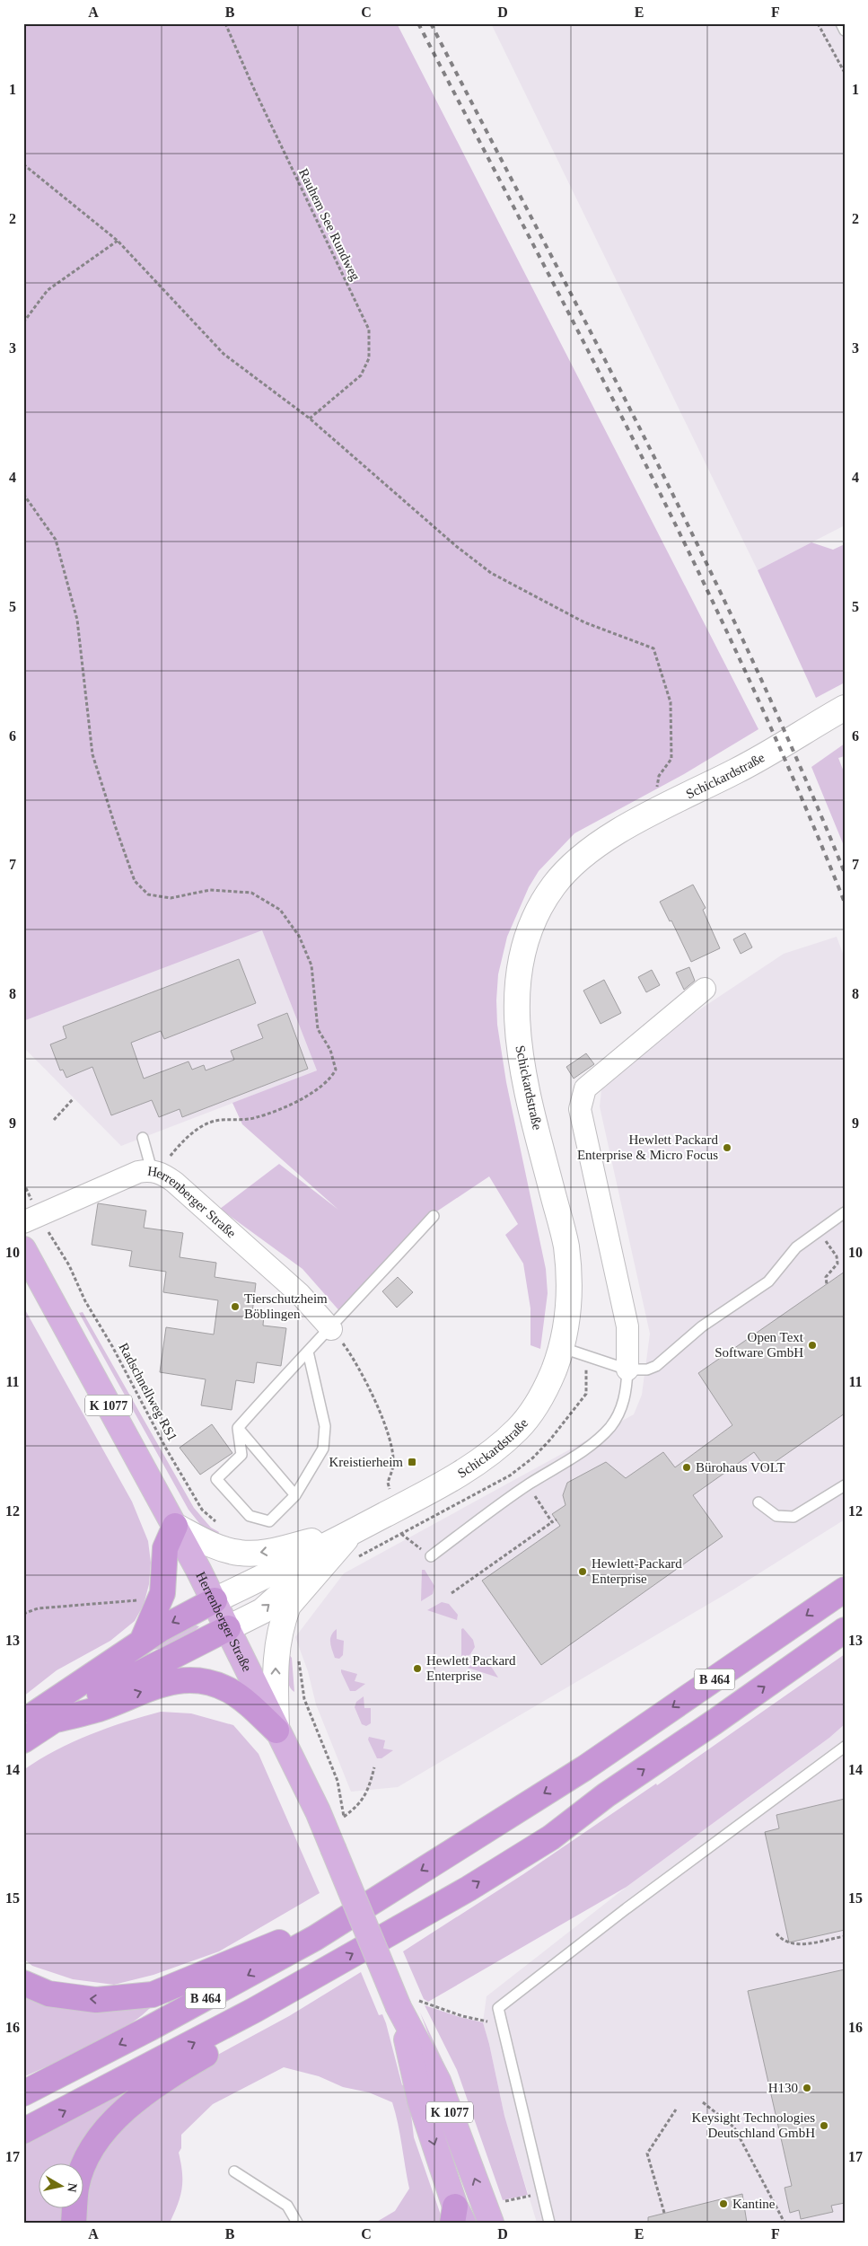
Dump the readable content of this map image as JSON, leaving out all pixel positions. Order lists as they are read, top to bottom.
{
  "streets": {
    "highway": ["B 464"],
    "main road": ["Herrenberger Straße", "K 1077"],
    "street": ["Schickardstraße"],
    "path": ["Rauhem See Rundweg", "Radschnellweg RS1"]
  },
  "crossings": [
    ["Schickardstraße", "Herrenberger Straße"]
  ],
  "places": {
    "other": [
      "Hewlett Packard Enterprise & Micro Focus",
      "Tierschutzheim Böblingen",
      "Open Text Software GmbH",
      "Bürohaus VOLT",
      "Hewlett-Packard Enterprise",
      "Hewlett Packard Enterprise",
      "H130",
      "Keysight Technologies Deutschland GmbH",
      "Kantine"
    ],
    "transit": ["Kreistierheim"]
  },
  "north": "right",
  "grid": {
    "columns": [
      "A",
      "B",
      "C",
      "D",
      "E",
      "F"
    ],
    "rows": [
      "1",
      "2",
      "3",
      "4",
      "5",
      "6",
      "7",
      "8",
      "9",
      "10",
      "11",
      "12",
      "13",
      "14",
      "15",
      "16",
      "17"
    ]
  }
}
